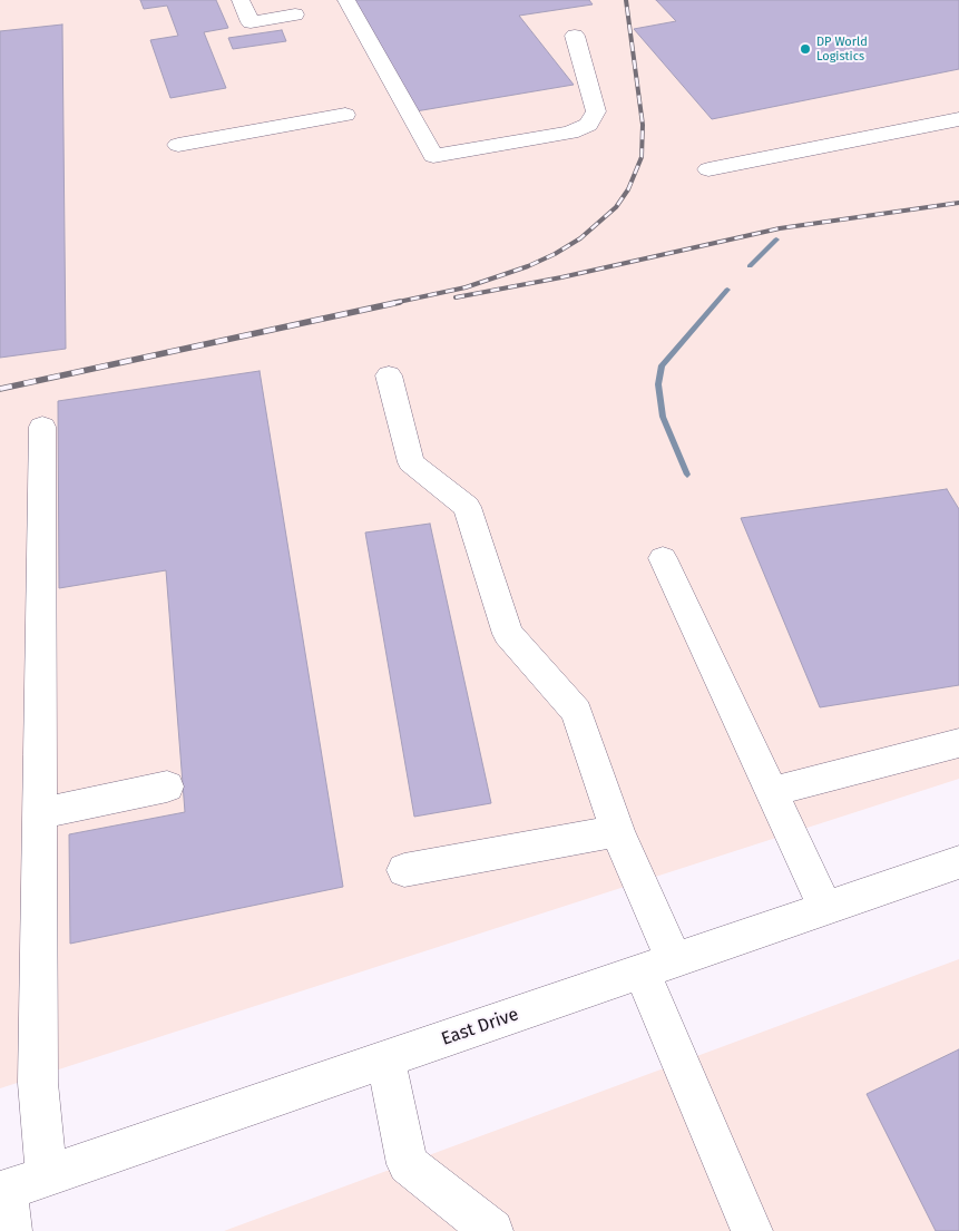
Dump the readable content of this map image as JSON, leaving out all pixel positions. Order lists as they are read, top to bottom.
{
  "streets": {
    "street": ["East Drive"]
  },
  "places": ["DP World Logistics"]
}
